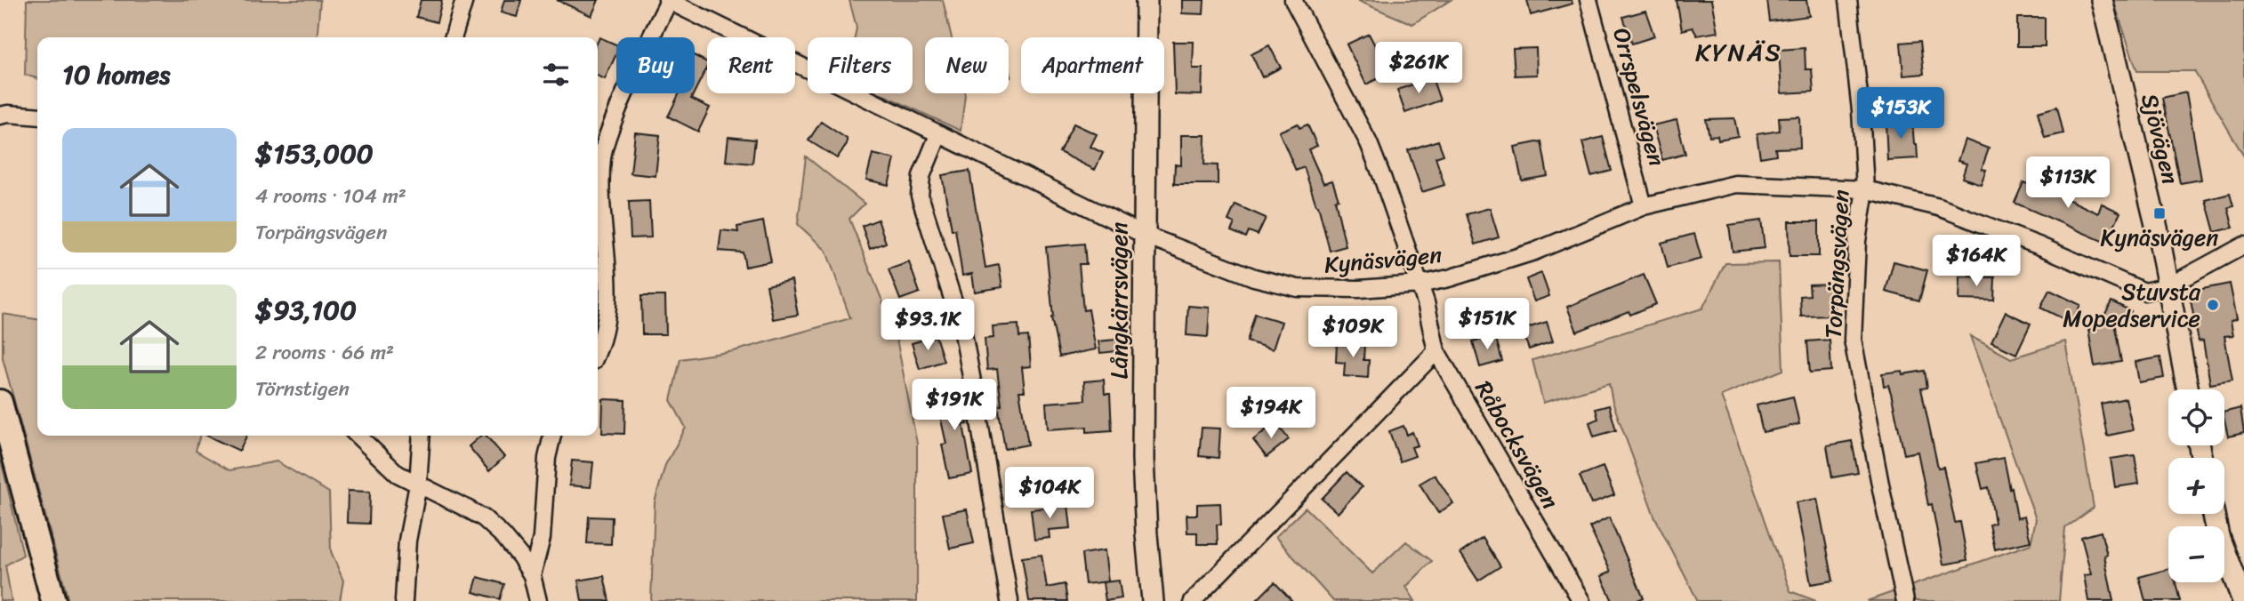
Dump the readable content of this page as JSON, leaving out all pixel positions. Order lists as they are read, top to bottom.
{
  "streets": {
    "street": [
      "Orrspelsvägen",
      "Sjövägen",
      "Kynäsvägen",
      "Torpängsvägen",
      "Långkärrsvägen",
      "Råbocksvägen"
    ]
  },
  "crossings": [
    ["Orrspelsvägen", "Kynäsvägen"],
    ["Sjövägen", "Kynäsvägen"],
    ["Kynäsvägen", "Torpängsvägen"],
    ["Kynäsvägen", "Långkärrsvägen"],
    ["Kynäsvägen", "Råbocksvägen"]
  ],
  "districts": ["KYNÄS"],
  "places": {
    "transit": ["Kynäsvägen"],
    "other": ["Stuvsta Mopedservice"]
  },
  "page": {
    "chip": [
      "Buy",
      "Rent",
      "Filters",
      "New",
      "Apartment"
    ],
    "heading": "10 homes",
    "price": [
      "$261K",
      "$153K",
      "$113K",
      "$164K",
      "$151K",
      "$93.1K",
      "$109K",
      "$191K",
      "$194K",
      "$104K"
    ],
    "list": [
      {
        "name": "$153,000",
        "note": "4 rooms · 104 m² · Torpängsvägen"
      },
      {
        "name": "$93,100",
        "note": "2 rooms · 66 m² · Törnstigen"
      }
    ],
    "map_buttons": ["+", "−"]
  }
}
